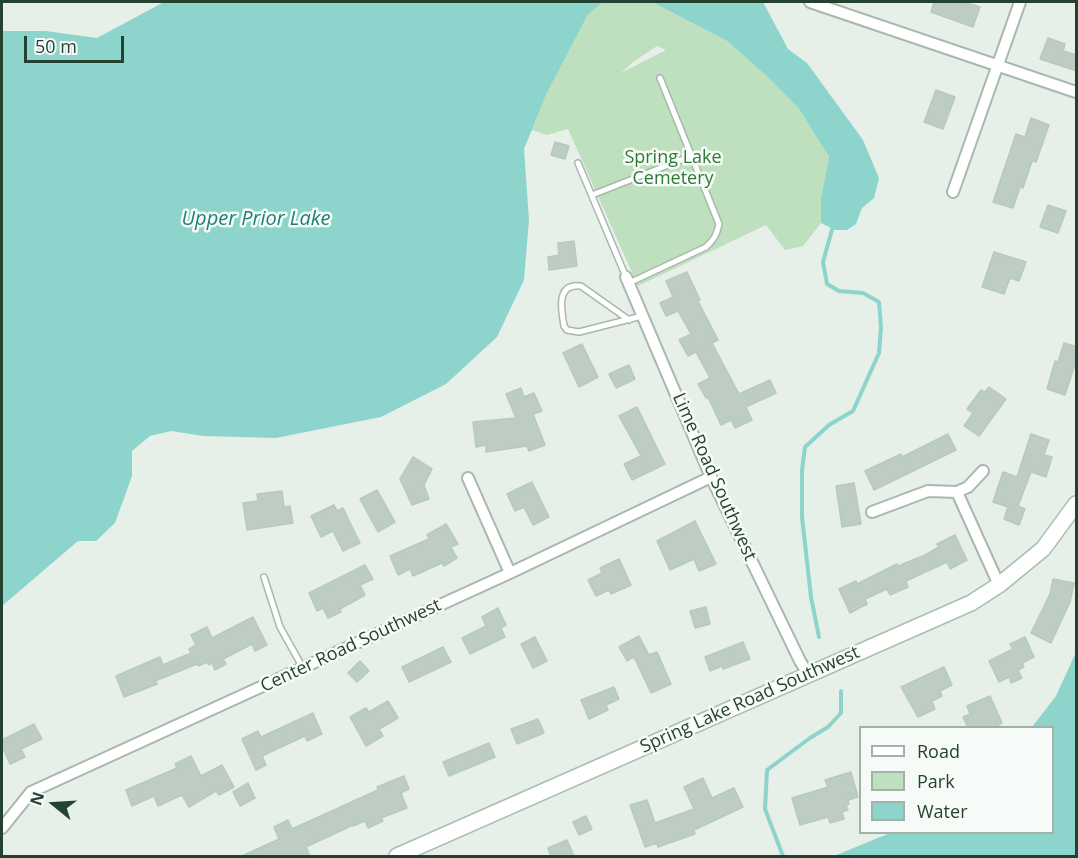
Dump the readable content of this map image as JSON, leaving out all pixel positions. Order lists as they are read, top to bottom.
{
  "streets": {
    "street": ["Lime Road Southwest", "Center Road Southwest", "Spring Lake Road Southwest"]
  },
  "crossings": [
    ["Lime Road Southwest", "Center Road Southwest"],
    ["Lime Road Southwest", "Spring Lake Road Southwest"]
  ],
  "water": ["Upper Prior Lake"],
  "parks": ["Spring Lake Cemetery"],
  "legend": ["Road", "Park", "Water"],
  "scale_bar": "50 m",
  "north": "left"
}
